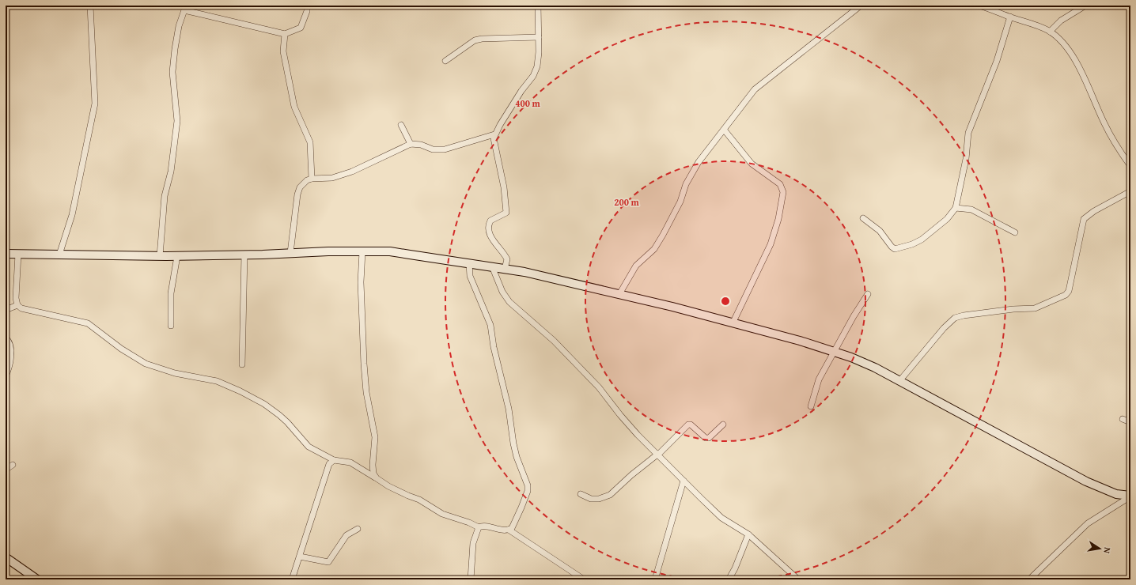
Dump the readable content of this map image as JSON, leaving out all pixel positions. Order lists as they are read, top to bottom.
{
  "north": "right",
  "rings": ["400 m", "200 m"]
}
